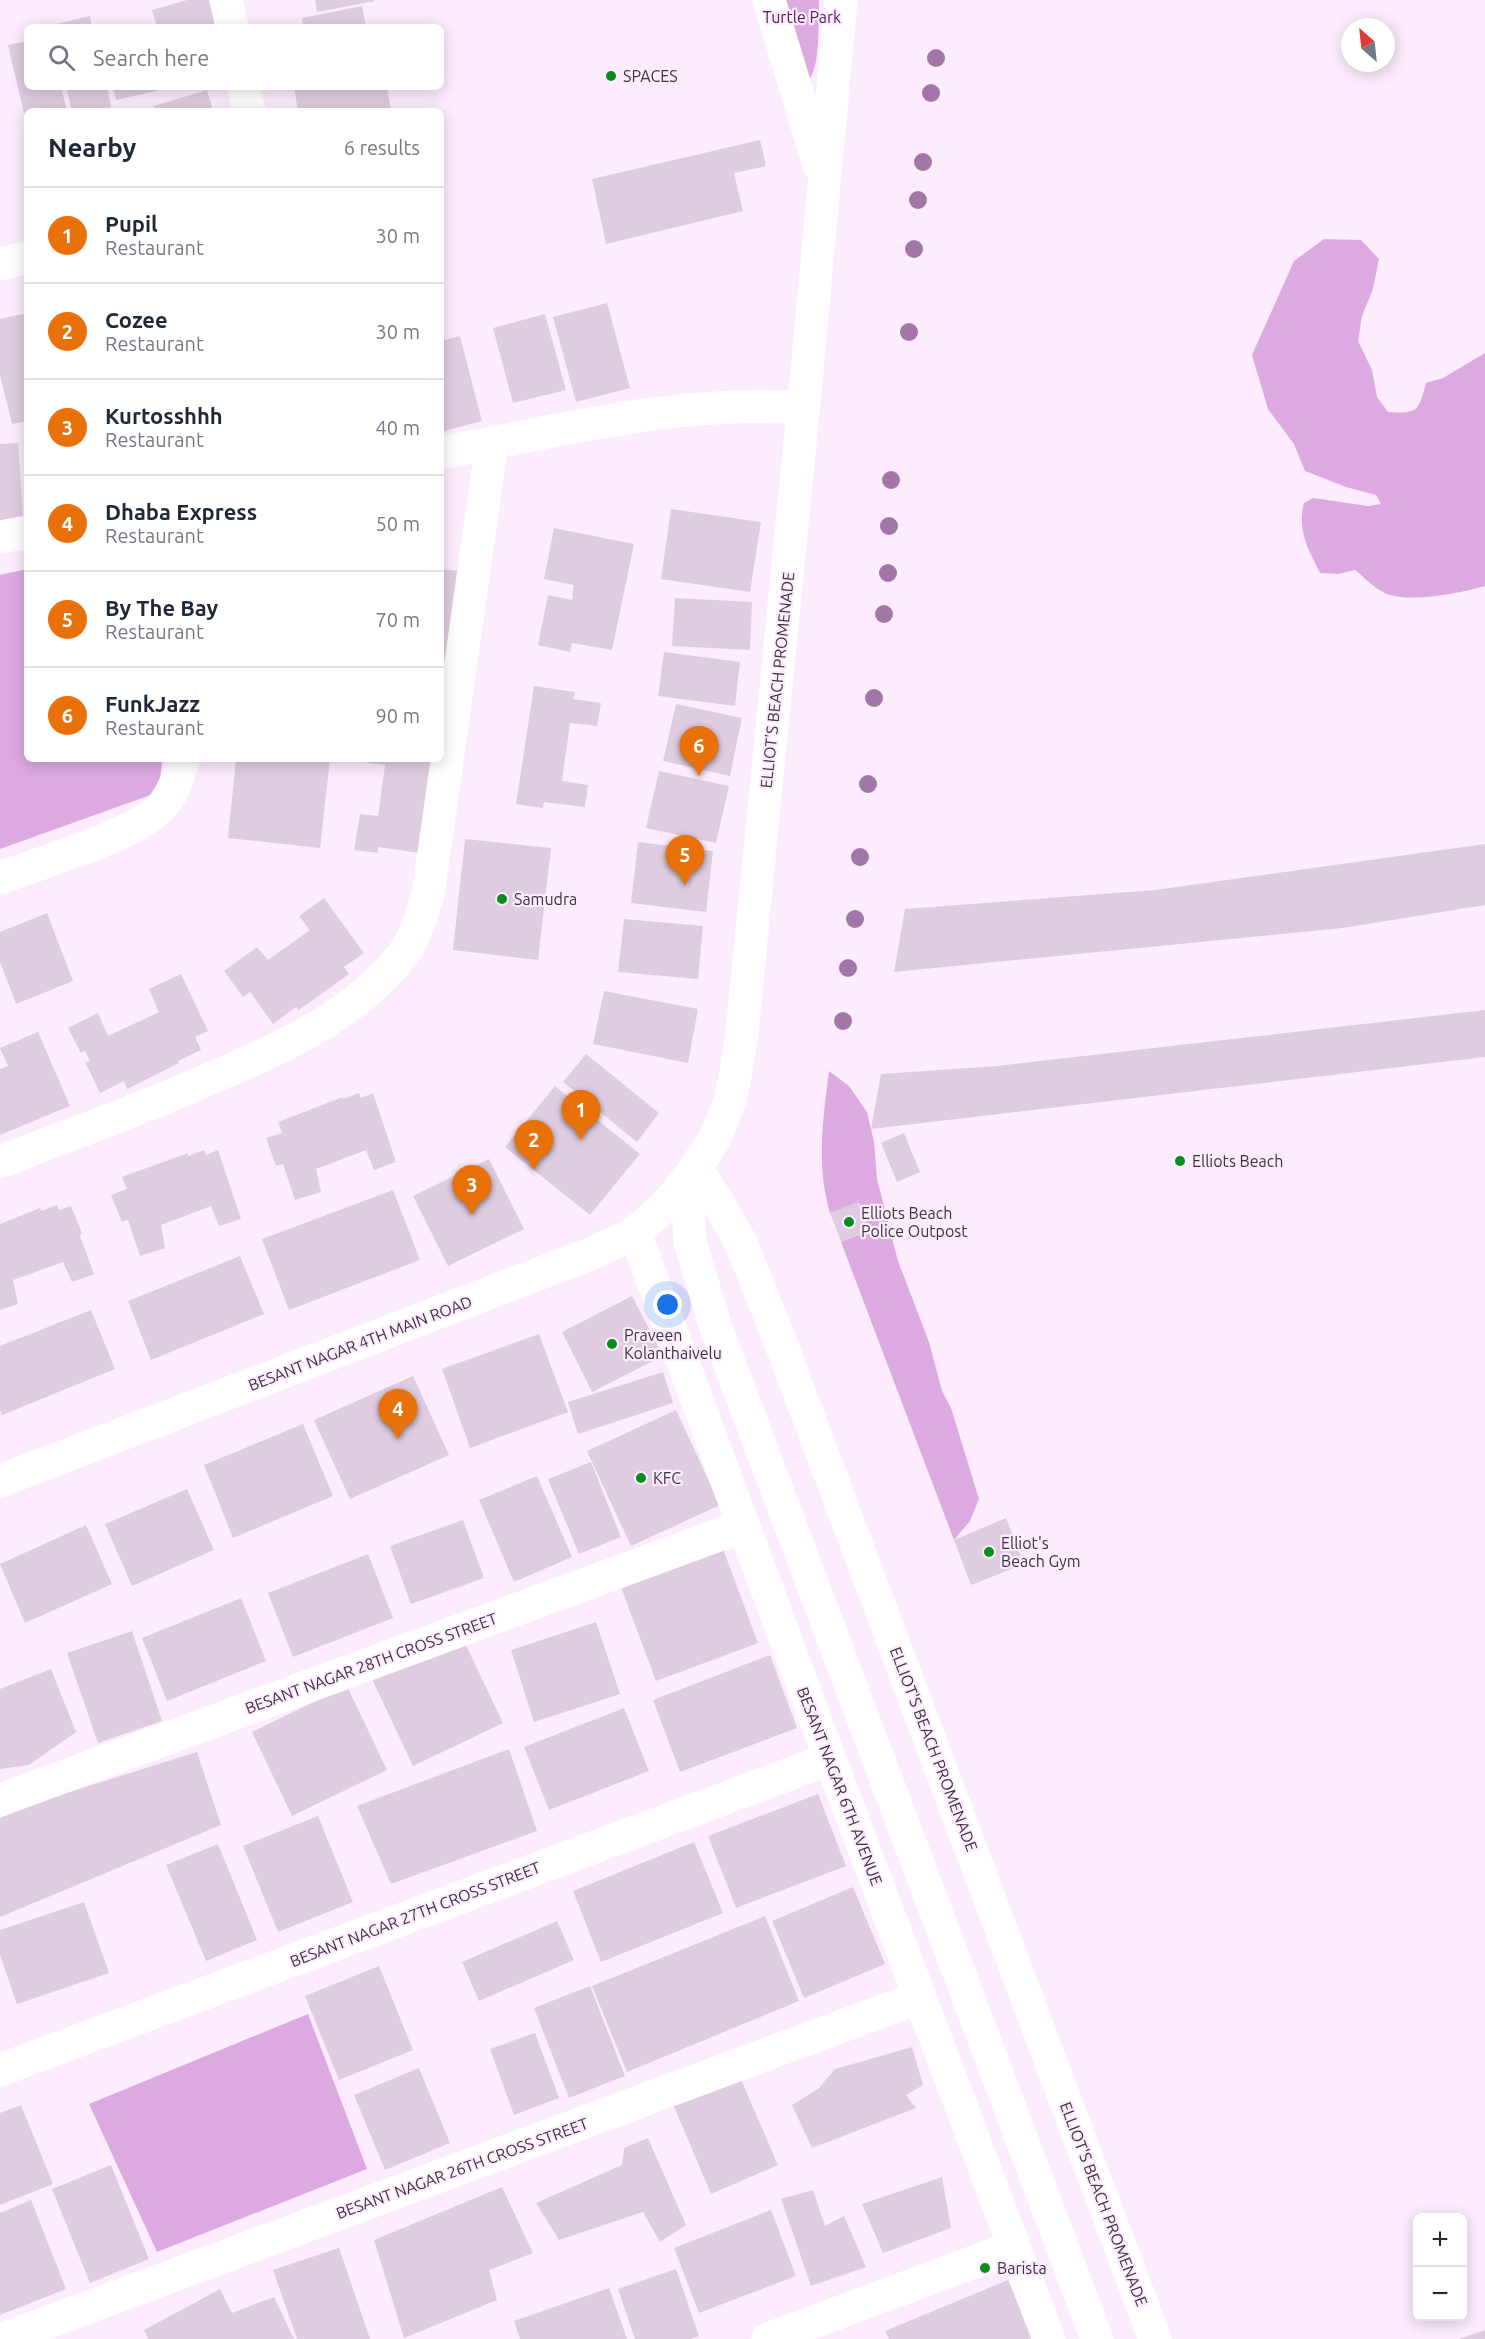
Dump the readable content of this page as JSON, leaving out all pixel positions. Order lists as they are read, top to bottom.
{
  "streets": {
    "street": [
      "ELLIOT'S BEACH PROMENADE",
      "BESANT NAGAR 4TH MAIN ROAD",
      "BESANT NAGAR 28TH CROSS STREET",
      "BESANT NAGAR 6TH AVENUE",
      "BESANT NAGAR 27TH CROSS STREET",
      "BESANT NAGAR 26TH CROSS STREET"
    ]
  },
  "crossings": [
    ["ELLIOT'S BEACH PROMENADE", "BESANT NAGAR 4TH MAIN ROAD"],
    ["BESANT NAGAR 4TH MAIN ROAD", "BESANT NAGAR 6TH AVENUE"],
    ["BESANT NAGAR 28TH CROSS STREET", "BESANT NAGAR 6TH AVENUE"],
    ["BESANT NAGAR 6TH AVENUE", "BESANT NAGAR 27TH CROSS STREET"],
    ["BESANT NAGAR 6TH AVENUE", "BESANT NAGAR 26TH CROSS STREET"]
  ],
  "parks": ["Turtle Park"],
  "places": [
    "SPACES",
    "Samudra",
    "Elliots Beach",
    "Elliots Beach Police Outpost",
    "Praveen Kolanthaivelu",
    "KFC",
    "Elliot's Beach Gym",
    "Barista"
  ],
  "north": "top left",
  "page": {
    "search": "Search here",
    "heading": ["Nearby", "6 results"],
    "list": [
      {
        "mark": "1",
        "name": "Pupil",
        "note": "Restaurant",
        "value": "30 m"
      },
      {
        "mark": "2",
        "name": "Cozee",
        "note": "Restaurant",
        "value": "30 m"
      },
      {
        "mark": "3",
        "name": "Kurtosshhh",
        "note": "Restaurant",
        "value": "40 m"
      },
      {
        "mark": "4",
        "name": "Dhaba Express",
        "note": "Restaurant",
        "value": "50 m"
      },
      {
        "mark": "5",
        "name": "By The Bay",
        "note": "Restaurant",
        "value": "70 m"
      },
      {
        "mark": "6",
        "name": "FunkJazz",
        "note": "Restaurant",
        "value": "90 m"
      }
    ],
    "pins": [
      "6",
      "5",
      "1",
      "2",
      "3",
      "4"
    ],
    "map_buttons": ["+", "−"]
  }
}
